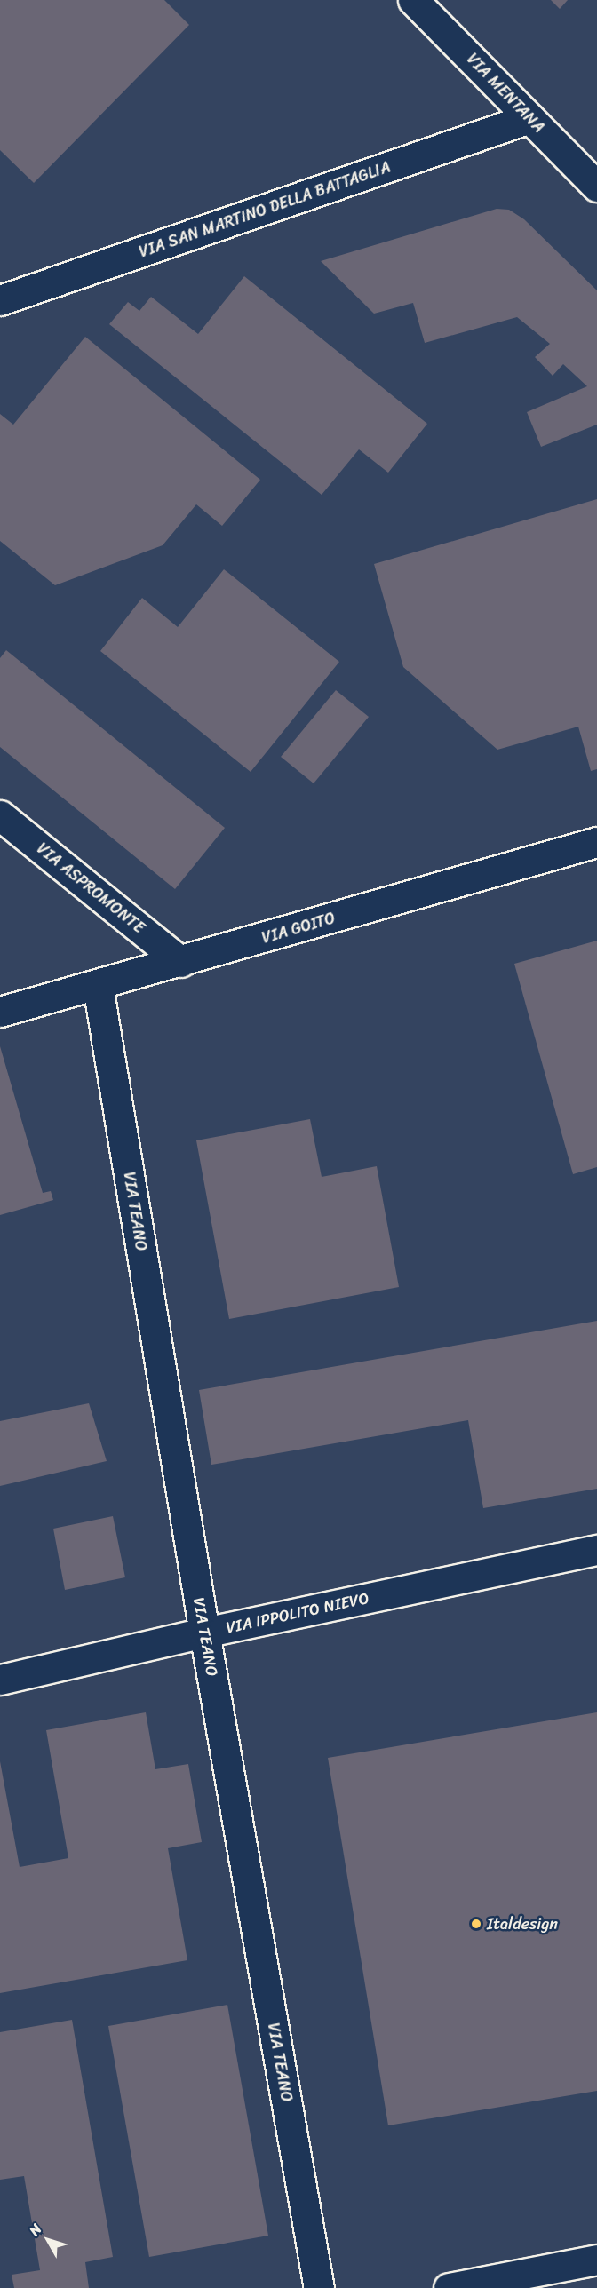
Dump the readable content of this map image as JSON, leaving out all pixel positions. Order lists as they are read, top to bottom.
{
  "streets": {
    "street": [
      "VIA MENTANA",
      "VIA SAN MARTINO DELLA BATTAGLIA",
      "VIA ASPROMONTE",
      "VIA GOITO",
      "VIA TEANO",
      "VIA IPPOLITO NIEVO"
    ]
  },
  "crossings": [
    ["VIA MENTANA", "VIA SAN MARTINO DELLA BATTAGLIA"],
    ["VIA ASPROMONTE", "VIA GOITO"],
    ["VIA GOITO", "VIA TEANO"],
    ["VIA TEANO", "VIA IPPOLITO NIEVO"]
  ],
  "places": ["Italdesign"],
  "north": "top left"
}
